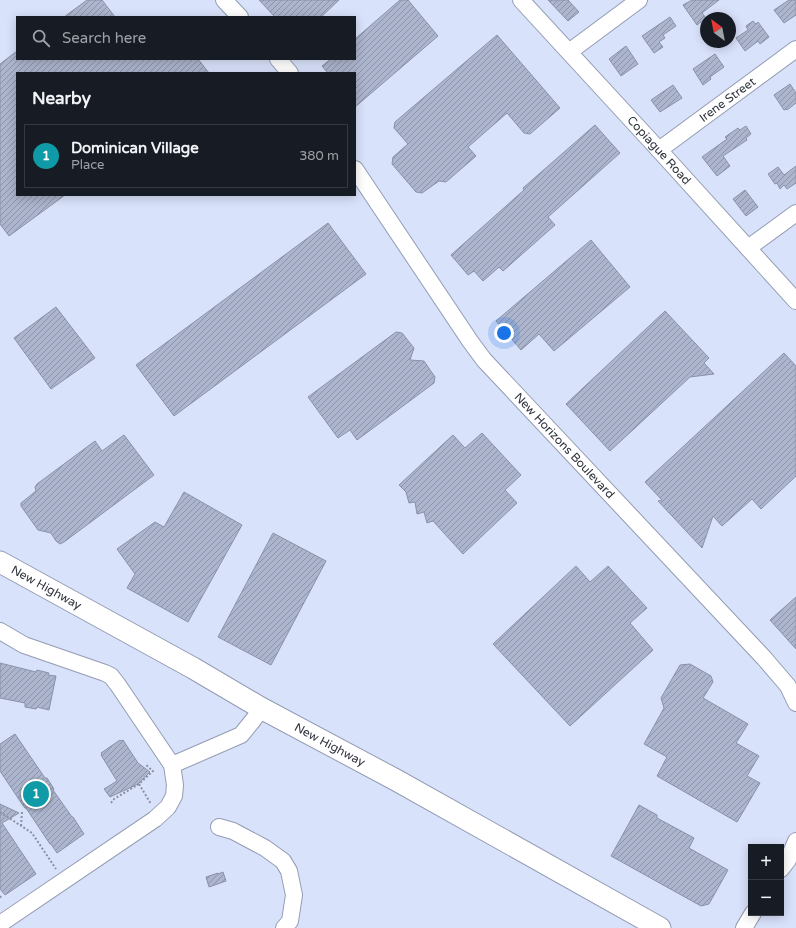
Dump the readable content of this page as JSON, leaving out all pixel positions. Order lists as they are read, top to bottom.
{
  "streets": {
    "main road": ["New Highway"],
    "street": ["Irene Street", "Copiague Road", "New Horizons Boulevard"]
  },
  "crossings": [
    ["Irene Street", "Copiague Road"]
  ],
  "north": "top left",
  "page": {
    "search": "Search here",
    "heading": "Nearby",
    "list": [
      {
        "mark": "1",
        "name": "Dominican Village",
        "note": "Place",
        "value": "380 m"
      }
    ],
    "pins": "1",
    "map_buttons": ["+", "−"]
  }
}
